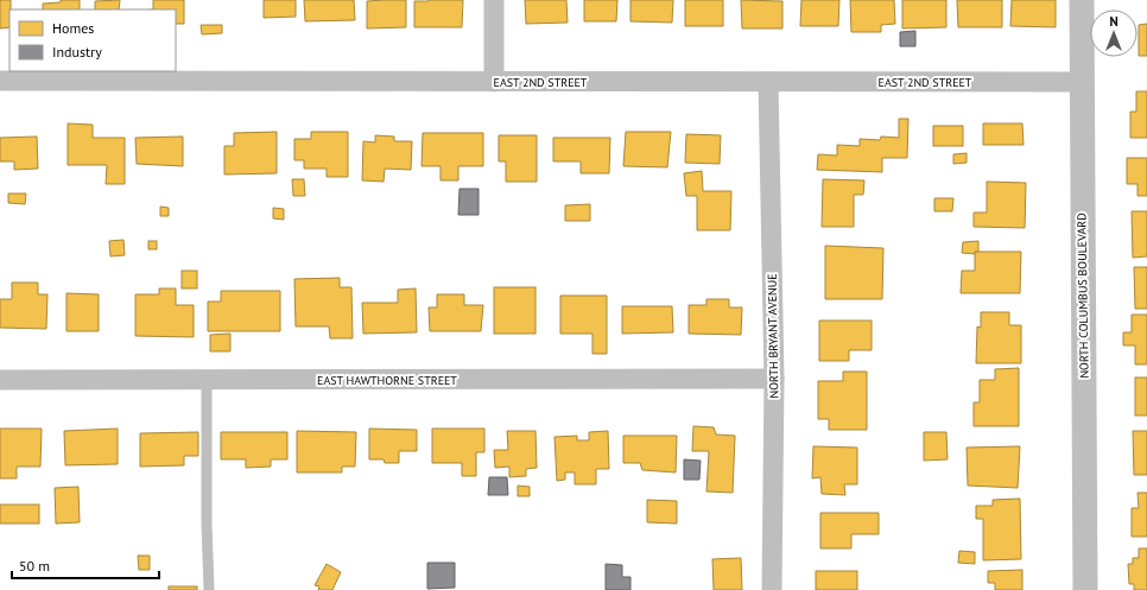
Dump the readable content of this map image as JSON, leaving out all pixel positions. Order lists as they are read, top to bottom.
{
  "streets": {
    "street": [
      "EAST 2ND STREET",
      "NORTH COLUMBUS BOULEVARD",
      "NORTH BRYANT AVENUE",
      "EAST HAWTHORNE STREET"
    ]
  },
  "crossings": [
    ["EAST 2ND STREET", "NORTH COLUMBUS BOULEVARD"],
    ["EAST 2ND STREET", "NORTH BRYANT AVENUE"],
    ["NORTH BRYANT AVENUE", "EAST HAWTHORNE STREET"]
  ],
  "legend": ["Homes", "Industry"],
  "scale_bar": "50 m",
  "north": "top"
}
